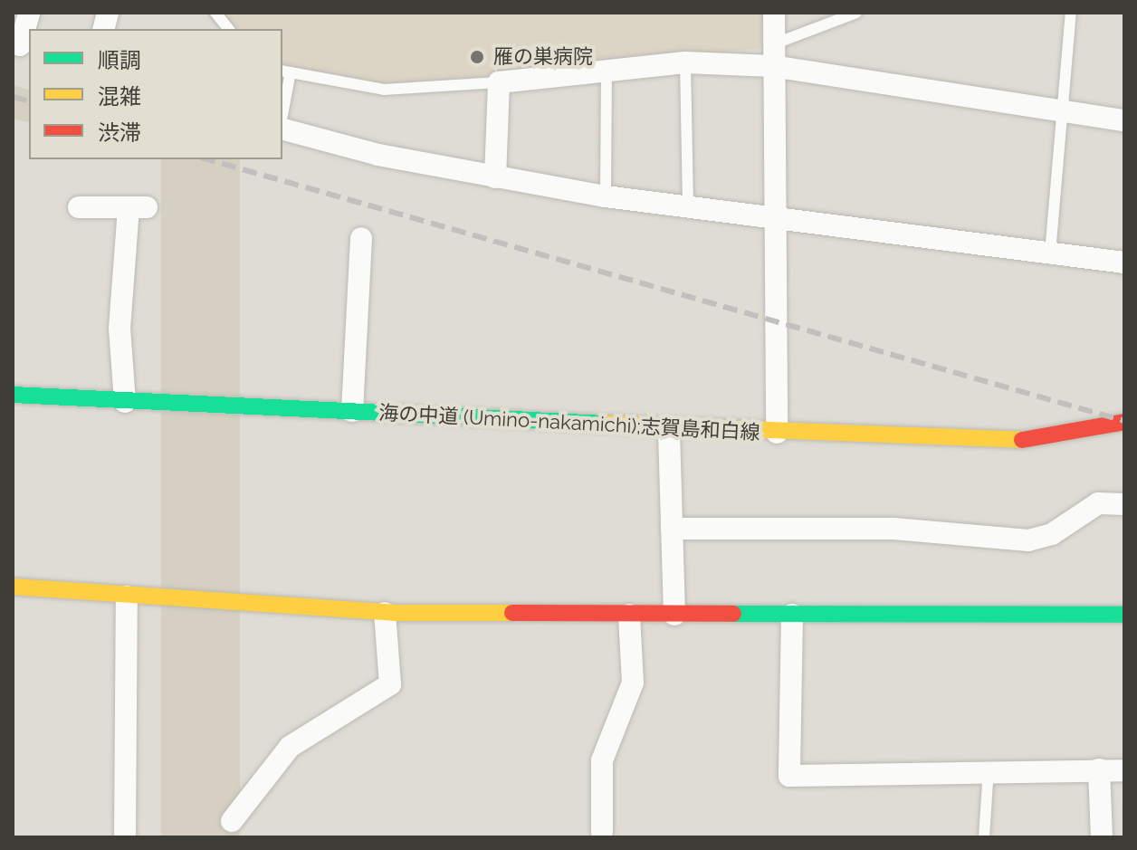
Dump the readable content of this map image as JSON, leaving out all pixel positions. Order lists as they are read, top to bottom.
{
  "streets": {
    "street": ["海の中道 (Umino-nakamichi);志賀島和白線"]
  },
  "places": ["雁の巣病院"],
  "legend": ["順調", "混雑", "渋滞"]
}
